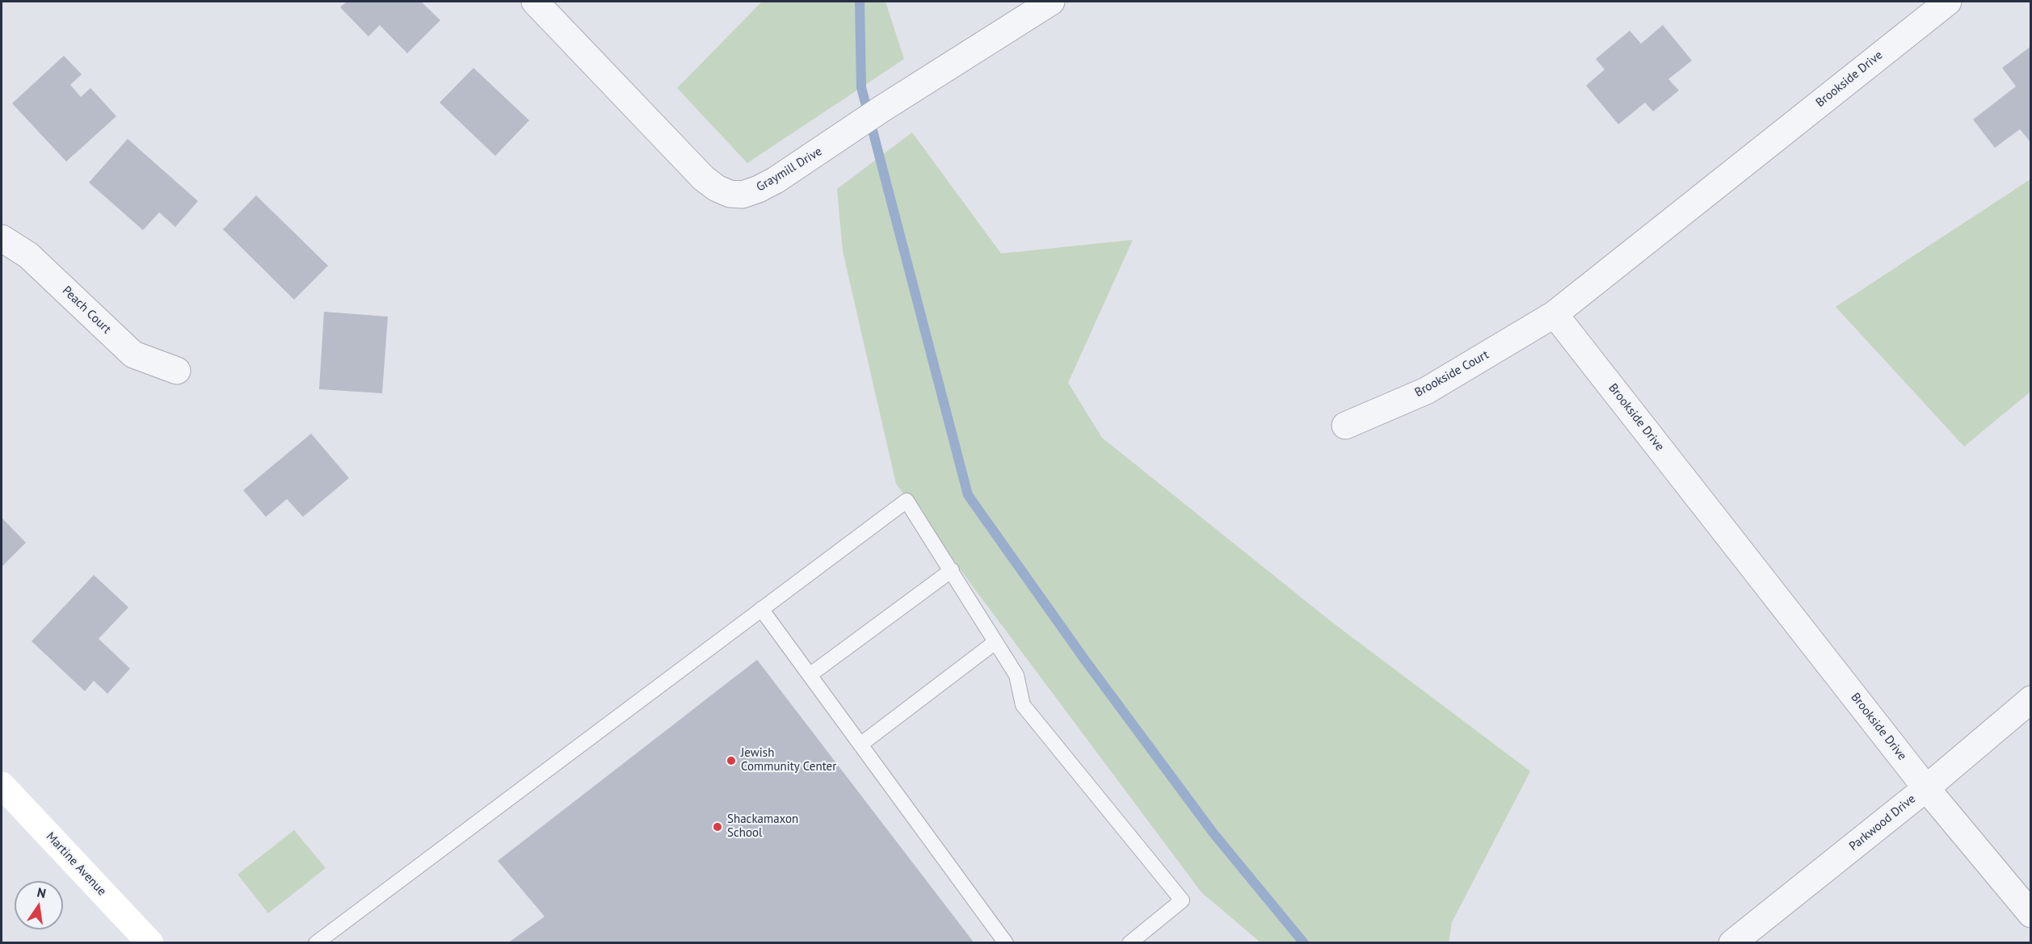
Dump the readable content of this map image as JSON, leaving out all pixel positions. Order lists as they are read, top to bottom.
{
  "streets": {
    "main road": ["Martine Avenue"],
    "street": [
      "Brookside Drive",
      "Graymill Drive",
      "Peach Court",
      "Brookside Court",
      "Parkwood Drive"
    ]
  },
  "crossings": [
    ["Brookside Drive", "Brookside Court"],
    ["Brookside Drive", "Parkwood Drive"]
  ],
  "places": ["Jewish Community Center", "Shackamaxon School"],
  "north": "top"
}
